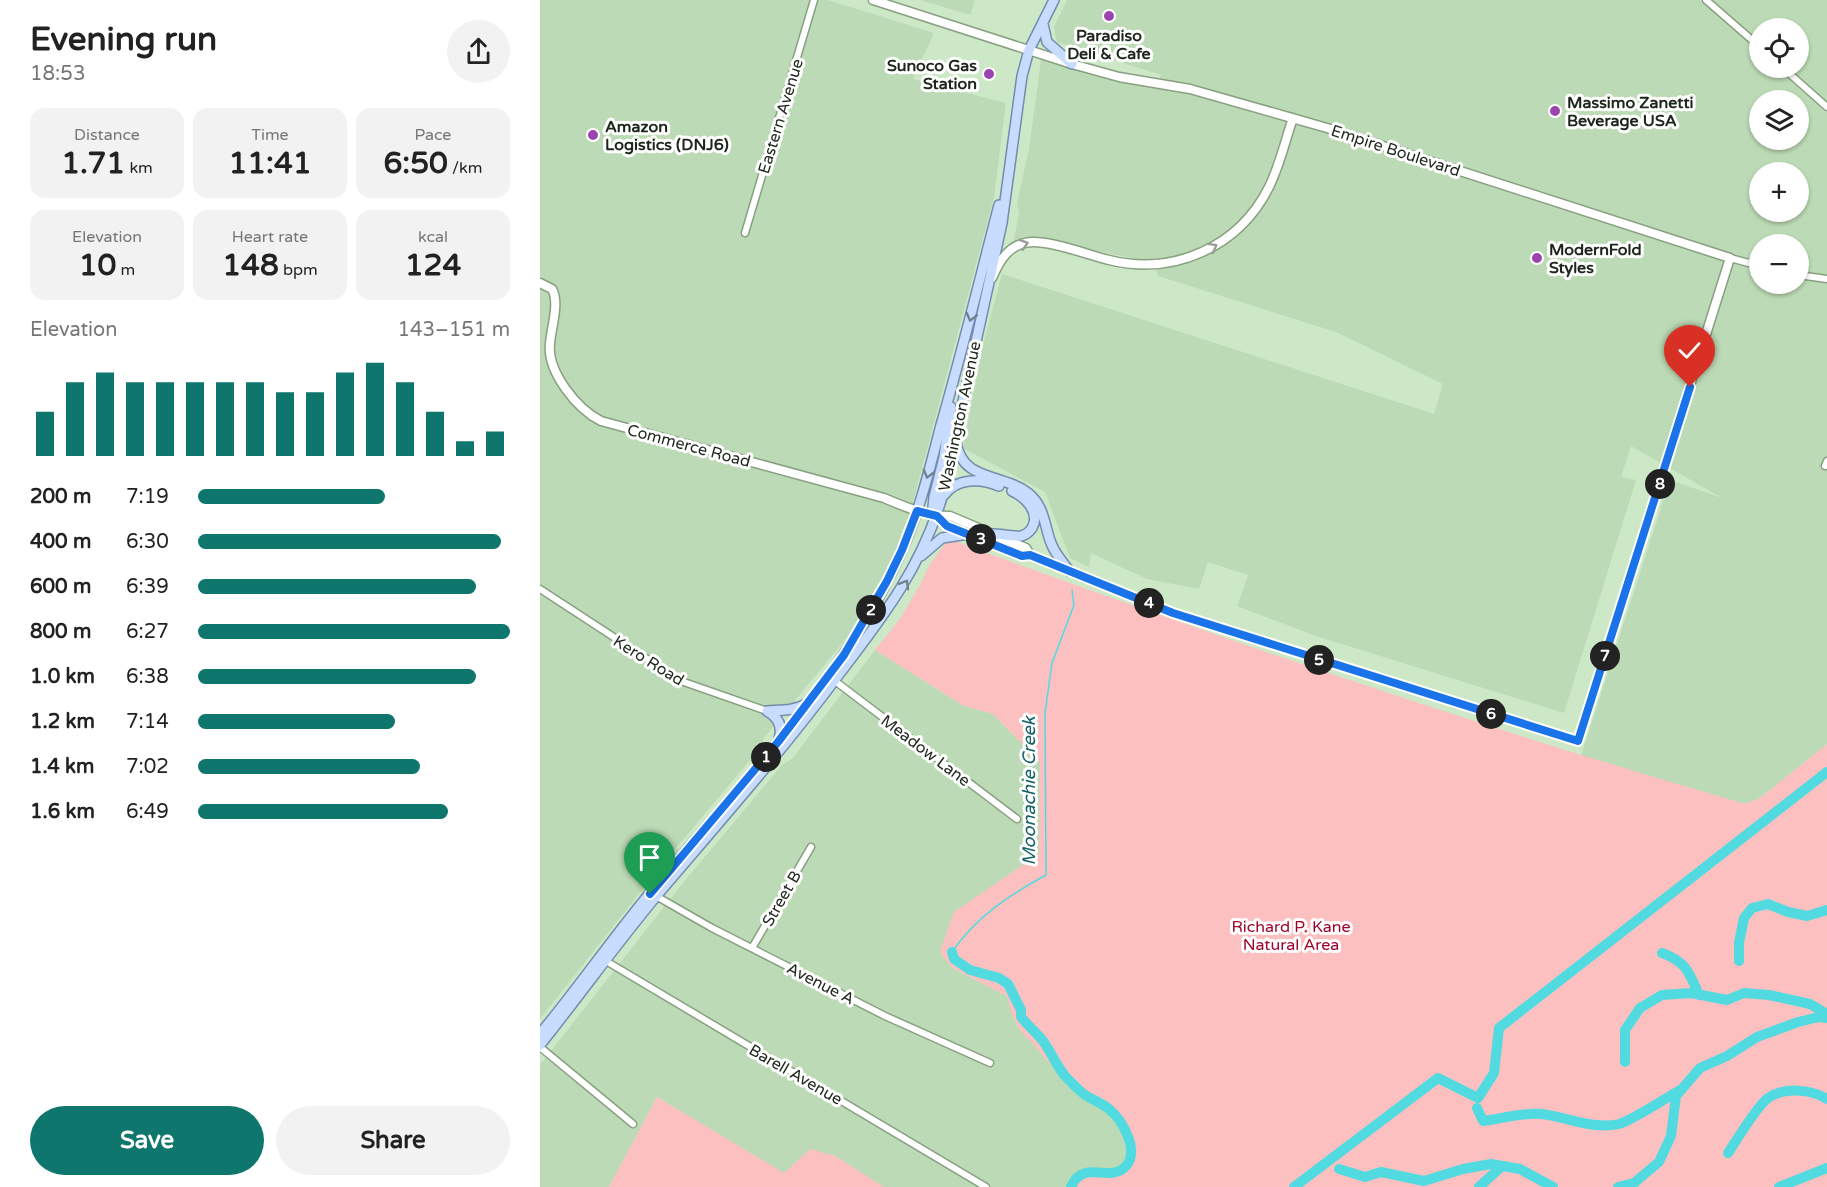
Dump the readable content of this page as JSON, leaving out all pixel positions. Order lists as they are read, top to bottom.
{
  "streets": {
    "main road": ["Washington Avenue"],
    "street": [
      "Eastern Avenue",
      "Empire Boulevard",
      "Commerce Road",
      "Kero Road",
      "Meadow Lane",
      "Street B",
      "Avenue A",
      "Barell Avenue"
    ]
  },
  "crossings": [
    ["Empire Boulevard", "Washington Avenue"],
    ["Washington Avenue", "Commerce Road"],
    ["Washington Avenue", "Meadow Lane"],
    ["Washington Avenue", "Avenue A"],
    ["Washington Avenue", "Barell Avenue"],
    ["Street B", "Avenue A"]
  ],
  "water": ["Moonachie Creek"],
  "parks": ["Richard P. Kane Natural Area"],
  "places": [
    "Paradiso Deli & Cafe",
    "Sunoco Gas Station",
    "Massimo Zanetti Beverage USA",
    "Amazon Logistics (DNJ6)",
    "ModernFold Styles"
  ],
  "page": {
    "heading": ["Evening run", "18:53"],
    "map_buttons": ["+", "−"],
    "stats": [
      ["Distance", "1.71 km"],
      ["Time", "11:41"],
      ["Pace", "6:50 /km"],
      ["Elevation", "10 m"],
      ["Heart rate", "148 bpm"],
      ["kcal", "124"]
    ],
    "chart": ["Elevation", "143–151 m"],
    "pins": [
      "8",
      "3",
      "4",
      "2",
      "7",
      "5",
      "6",
      "1"
    ],
    "list": [
      {
        "name": "200 m",
        "note": "7:19"
      },
      {
        "name": "400 m",
        "note": "6:30"
      },
      {
        "name": "600 m",
        "note": "6:39"
      },
      {
        "name": "800 m",
        "note": "6:27"
      },
      {
        "name": "1.0 km",
        "note": "6:38"
      },
      {
        "name": "1.2 km",
        "note": "7:14"
      },
      {
        "name": "1.4 km",
        "note": "7:02"
      },
      {
        "name": "1.6 km",
        "note": "6:49"
      }
    ],
    "buttons": ["Save", "Share"]
  }
}
